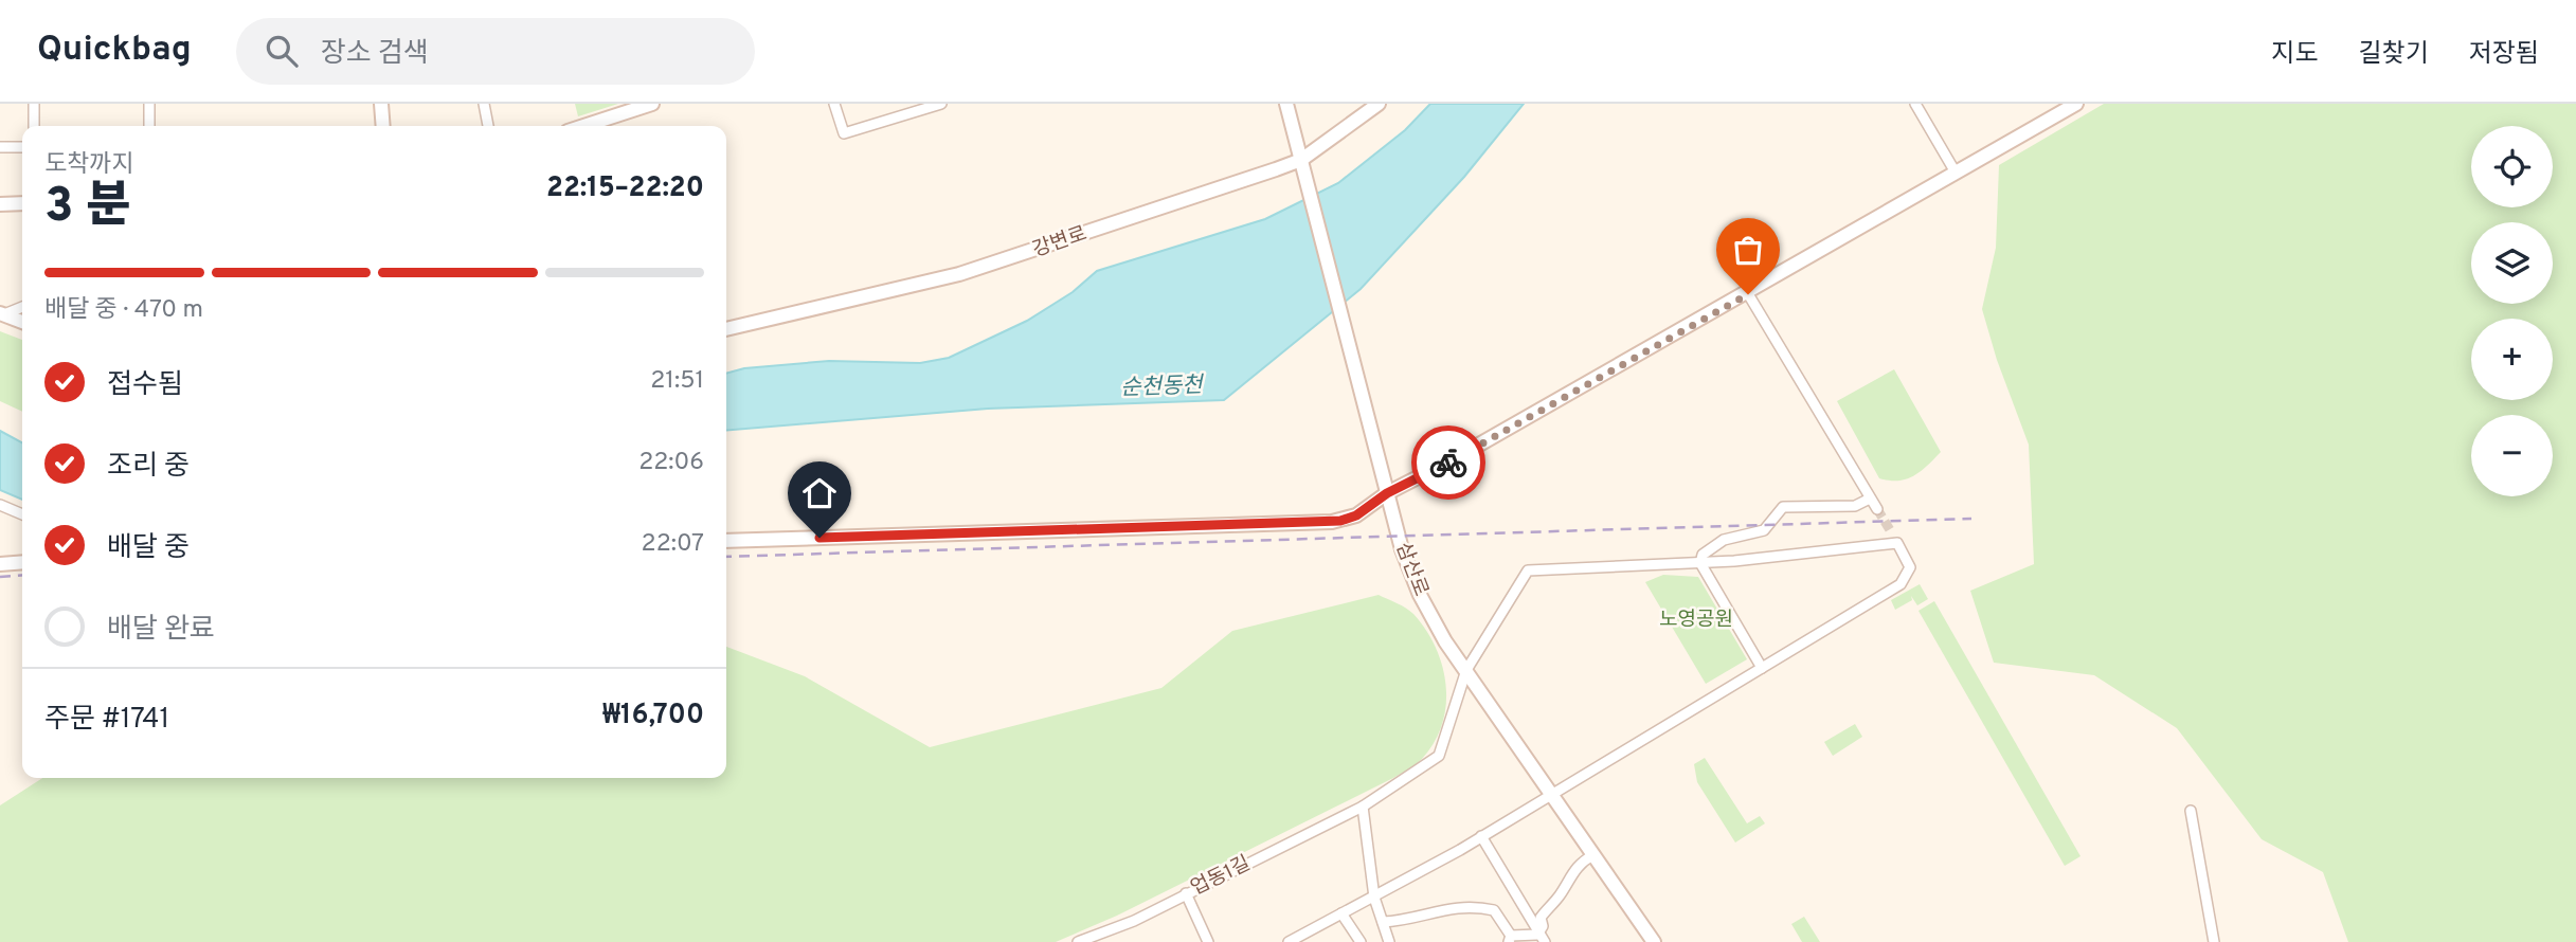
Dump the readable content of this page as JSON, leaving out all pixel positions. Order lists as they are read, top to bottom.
{
  "streets": {
    "main road": ["강변로", "삼산로"],
    "street": ["업동1길"]
  },
  "crossings": [
    ["강변로", "삼산로"],
    ["삼산로", "업동1길"]
  ],
  "water": ["순천동천"],
  "parks": ["노영공원"],
  "page": {
    "header": "Quickbag",
    "search": "장소 검색",
    "nav": ["지도", "길찾기", "저장됨"],
    "map_buttons": ["+", "−"],
    "heading": ["3 분", "도착까지", "22:15–22:20"],
    "panel": ["주문 #1741", "₩16,700"],
    "bar": "배달 중 · 470 m",
    "list": [
      ["접수됨", "21:51"],
      ["조리 중", "22:06"],
      ["배달 중", "22:07"],
      "배달 완료"
    ]
  }
}
